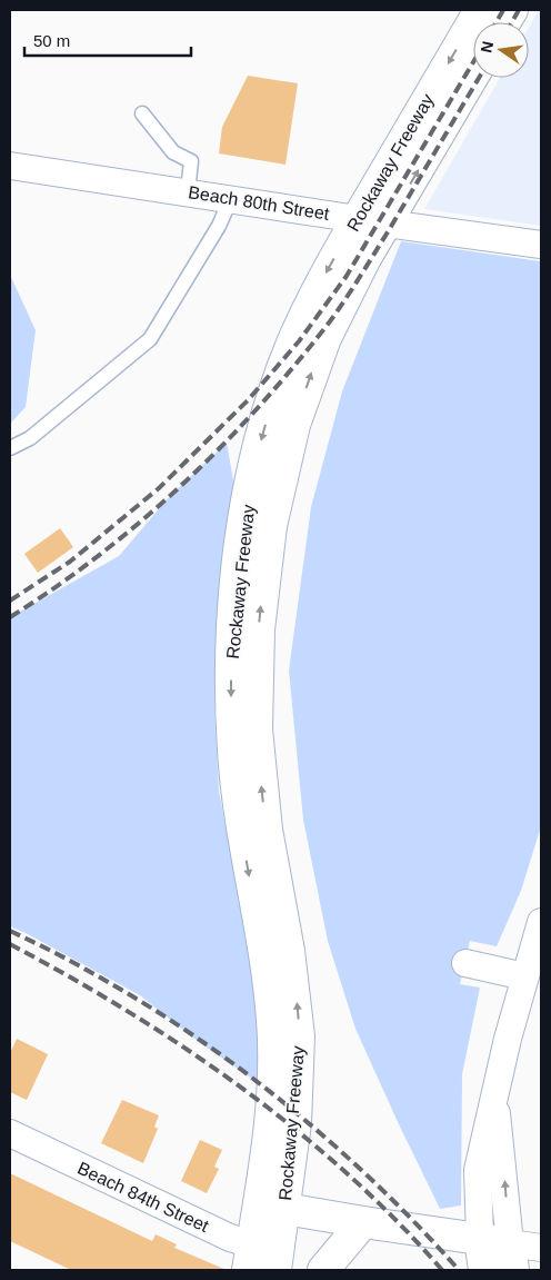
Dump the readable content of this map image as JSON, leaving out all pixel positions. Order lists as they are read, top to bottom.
{
  "streets": {
    "main road": ["Rockaway Freeway"],
    "street": ["Beach 80th Street", "Beach 84th Street"]
  },
  "crossings": [
    ["Rockaway Freeway", "Beach 80th Street"]
  ],
  "scale_bar": "50 m",
  "north": "left"
}
